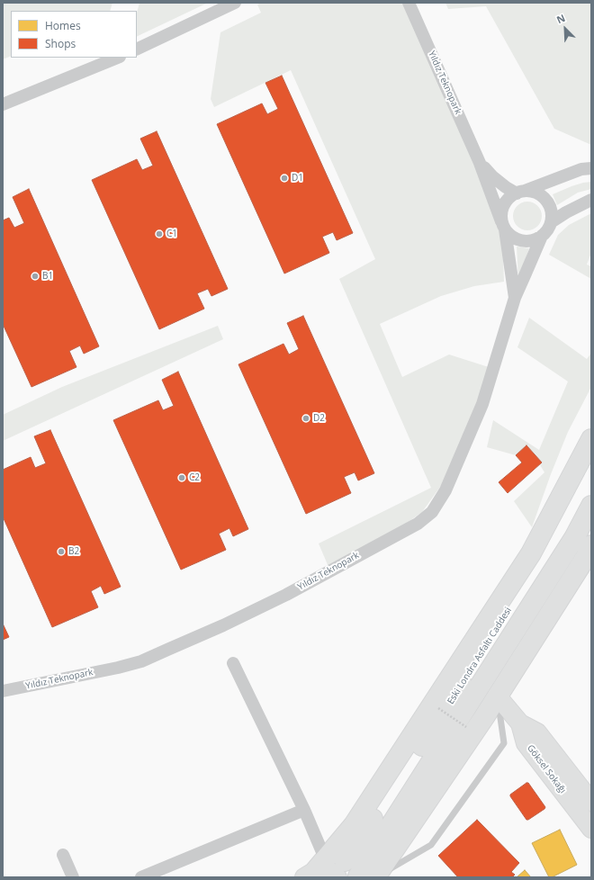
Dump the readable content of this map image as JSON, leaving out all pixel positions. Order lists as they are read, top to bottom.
{
  "streets": {
    "main road": ["Eski Londra Asfaltı Caddesi"],
    "street": ["Yıldız Teknopark", "Göksel Sokağı"]
  },
  "places": [
    "D1",
    "C1",
    "B1",
    "D2",
    "C2",
    "B2"
  ],
  "legend": ["Homes", "Shops"],
  "north": "top left"
}
